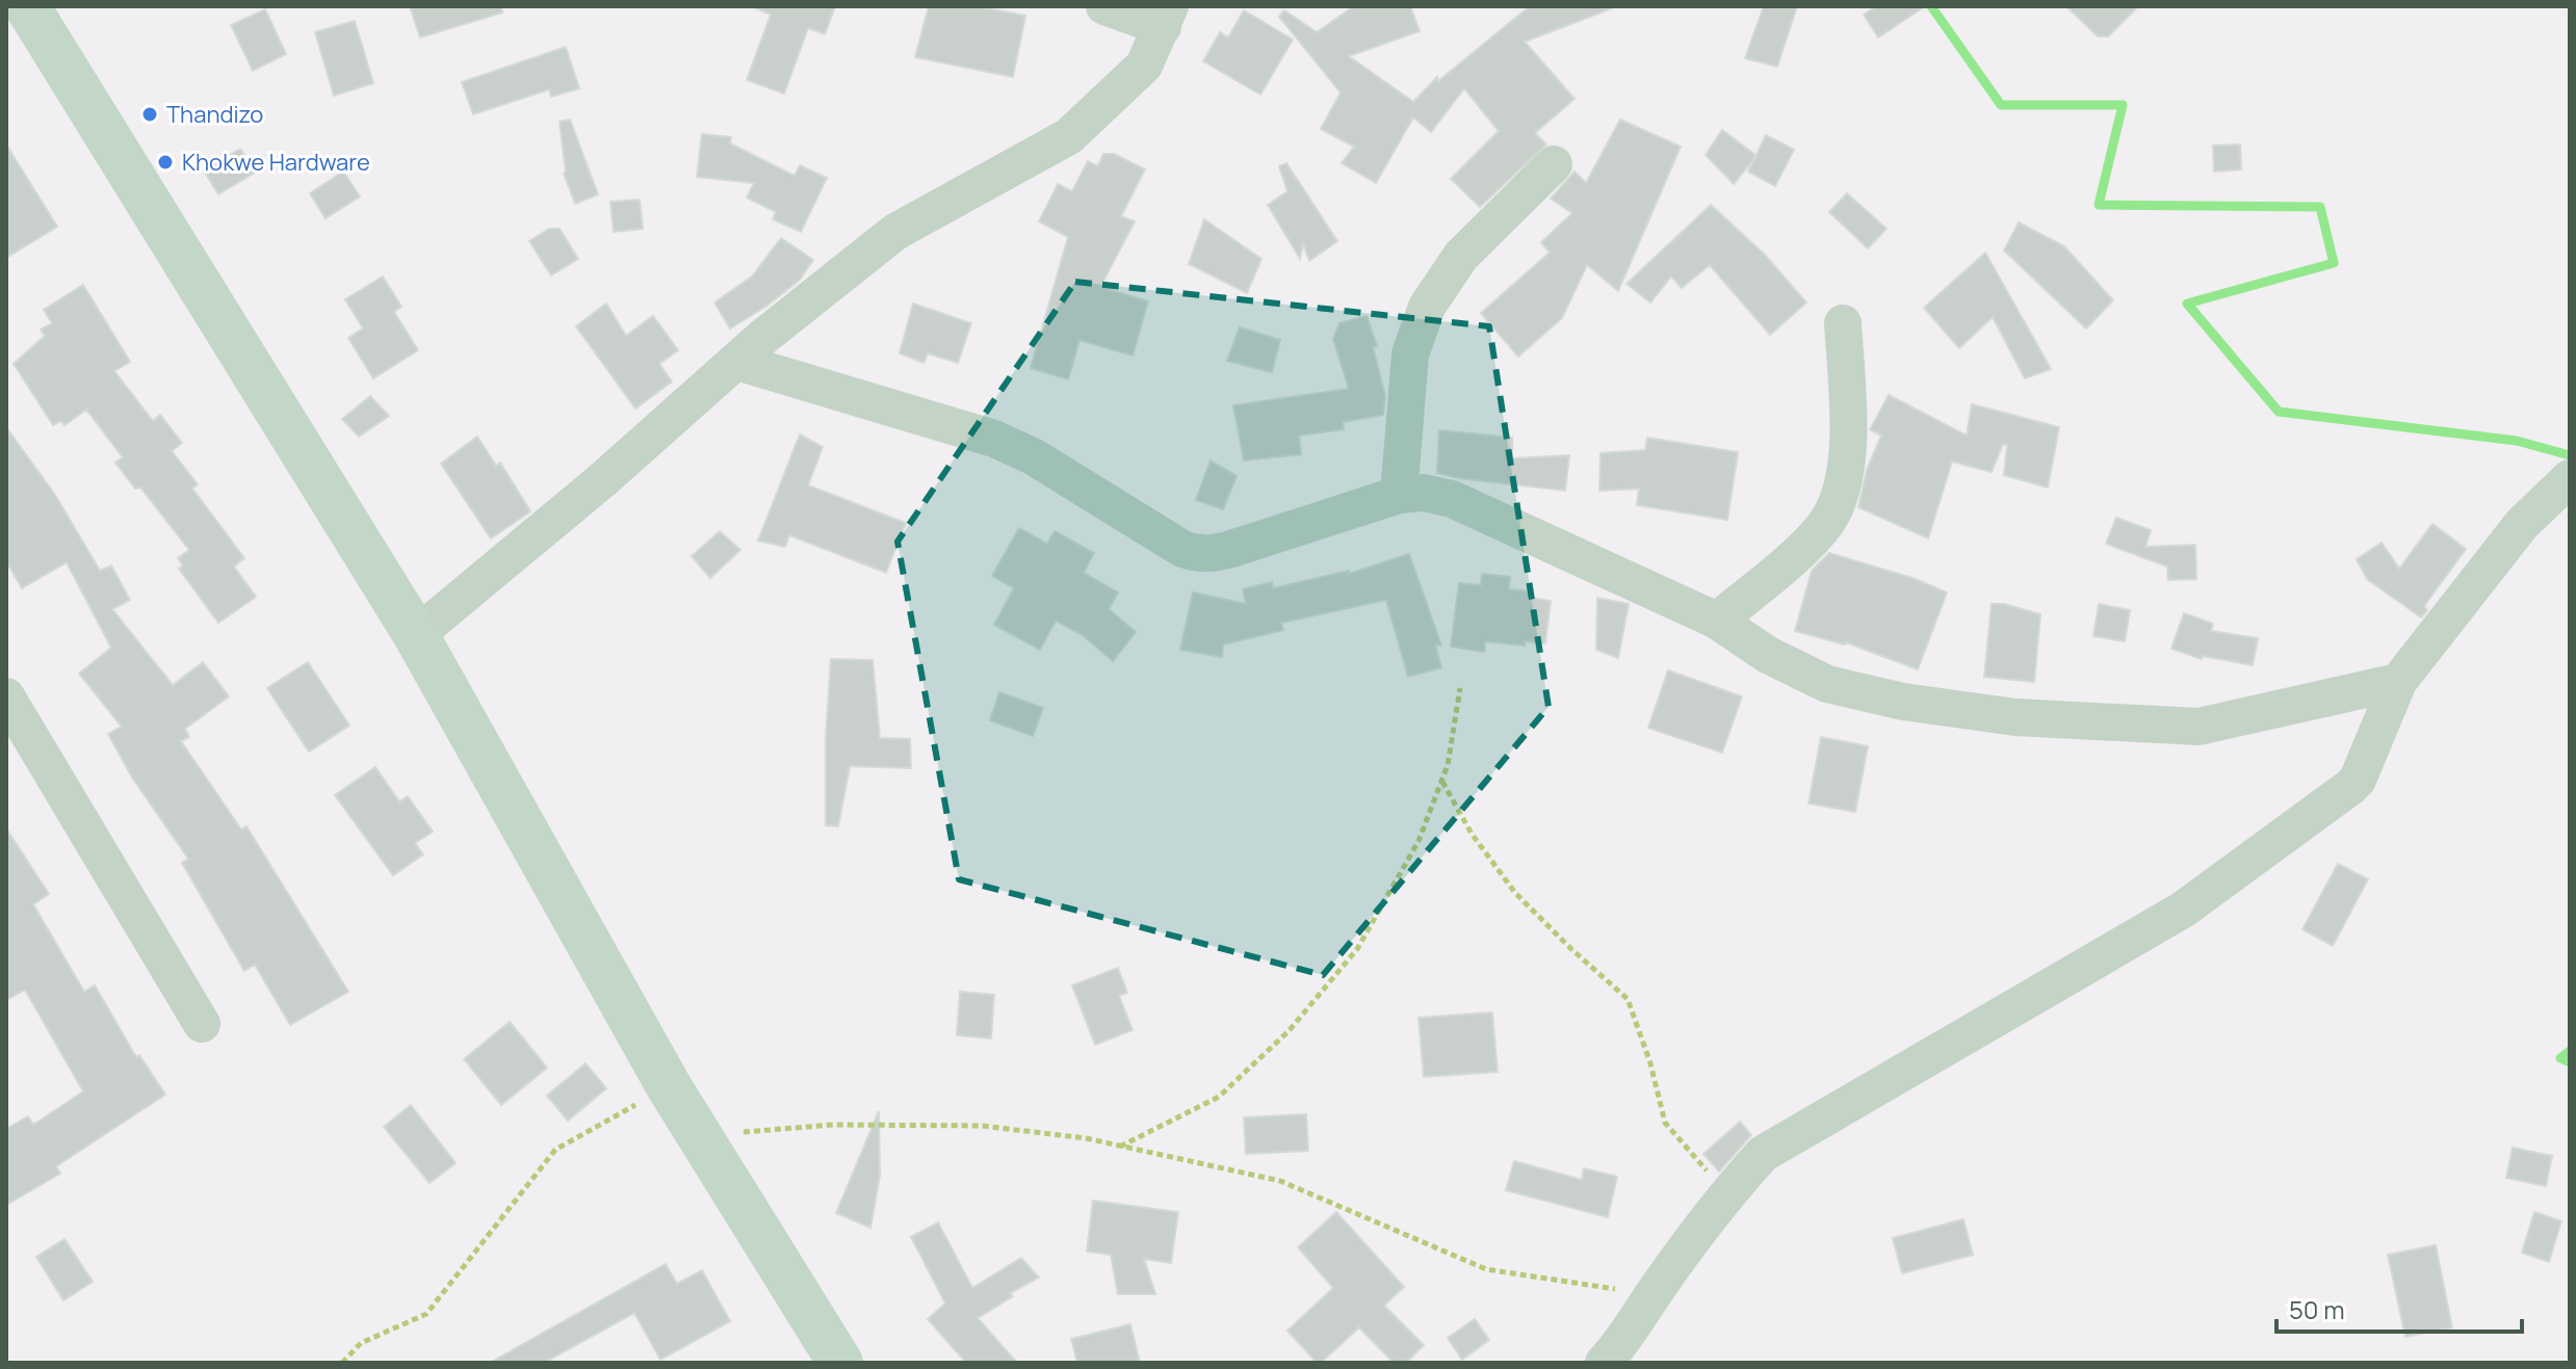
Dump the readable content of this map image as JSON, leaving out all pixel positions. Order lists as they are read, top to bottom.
{
  "places": ["Thandizo", "Khokwe Hardware"],
  "scale_bar": "50 m"
}
